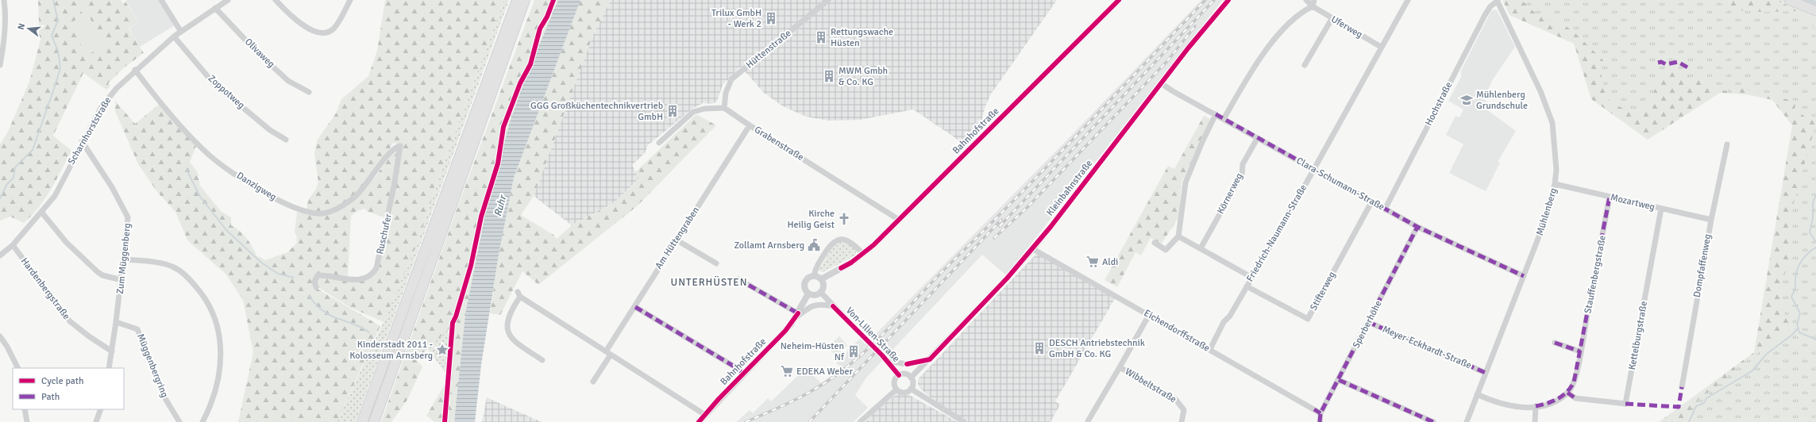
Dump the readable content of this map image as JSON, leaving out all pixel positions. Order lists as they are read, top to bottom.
{
  "streets": {
    "street": [
      "Uferweg",
      "Hüttenstraße",
      "Olivaweg",
      "Zoppotweg",
      "Hochstraße",
      "Scharnhorststraße",
      "Bahnhofstraße",
      "Grabenstraße",
      "Clara-Schumann-Straße",
      "Danzigweg",
      "Kleinbahnstraße",
      "Körnerweg",
      "Mozartweg",
      "Mühlenberg",
      "Friedrich-Naumann-Straße",
      "Ruschufer",
      "Am Hüttengraben",
      "Zum Müggenberg",
      "Dompfaffenweg",
      "Stauffenbergstraße",
      "Hardenbergstraße",
      "Stifterweg",
      "Sperberhöhe",
      "Eichendorffstraße",
      "Von-Lilien-Straße",
      "Kettelburgstraße",
      "Meyer-Eckhardt-Straße",
      "Müggenbergring",
      "Wibbeltstraße"
    ]
  },
  "crossings": [
    ["Uferweg", "Friedrich-Naumann-Straße"],
    ["Hüttenstraße", "Grabenstraße"],
    ["Olivaweg", "Scharnhorststraße"],
    ["Zoppotweg", "Scharnhorststraße"],
    ["Hochstraße", "Clara-Schumann-Straße"],
    ["Hochstraße", "Mühlenberg"],
    ["Scharnhorststraße", "Danzigweg"],
    ["Scharnhorststraße", "Zum Müggenberg"],
    ["Scharnhorststraße", "Hardenbergstraße"],
    ["Bahnhofstraße", "Grabenstraße"],
    ["Bahnhofstraße", "Von-Lilien-Straße"],
    ["Grabenstraße", "Am Hüttengraben"],
    ["Clara-Schumann-Straße", "Kleinbahnstraße"],
    ["Clara-Schumann-Straße", "Körnerweg"],
    ["Clara-Schumann-Straße", "Mühlenberg"],
    ["Clara-Schumann-Straße", "Friedrich-Naumann-Straße"],
    ["Clara-Schumann-Straße", "Stifterweg"],
    ["Clara-Schumann-Straße", "Sperberhöhe"],
    ["Danzigweg", "Ruschufer"],
    ["Kleinbahnstraße", "Eichendorffstraße"],
    ["Kleinbahnstraße", "Von-Lilien-Straße"],
    ["Mozartweg", "Mühlenberg"],
    ["Mozartweg", "Dompfaffenweg"],
    ["Mozartweg", "Stauffenbergstraße"],
    ["Mozartweg", "Kettelburgstraße"],
    ["Mühlenberg", "Meyer-Eckhardt-Straße"],
    ["Friedrich-Naumann-Straße", "Stifterweg"],
    ["Friedrich-Naumann-Straße", "Eichendorffstraße"],
    ["Zum Müggenberg", "Hardenbergstraße"],
    ["Zum Müggenberg", "Müggenbergring"],
    ["Stauffenbergstraße", "Kettelburgstraße"],
    ["Sperberhöhe", "Eichendorffstraße"],
    ["Sperberhöhe", "Meyer-Eckhardt-Straße"],
    ["Eichendorffstraße", "Wibbeltstraße"]
  ],
  "districts": ["UNTERHÜSTEN"],
  "water": ["Ruhr"],
  "places": {
    "building": [
      "Trilux GmbH - Werk 2",
      "Rettungswache Hüsten",
      "MWM Gmbh & Co. KG",
      "GGG Großküchentechnikvertrieb GmbH",
      "DESCH Antriebstechnik GmbH & Co. KG",
      "Neheim-Hüsten Nf"
    ],
    "school or university": ["Mühlenberg Grundschule"],
    "church": ["Kirche Heilig Geist"],
    "public building": ["Zollamt Arnsberg"],
    "supermarket": ["Aldi", "EDEKA Weber"],
    "place": ["Kinderstadt 2011 - Kolosseum Arnsberg"]
  },
  "legend": ["Cycle path", "Path"],
  "north": "left"
}
